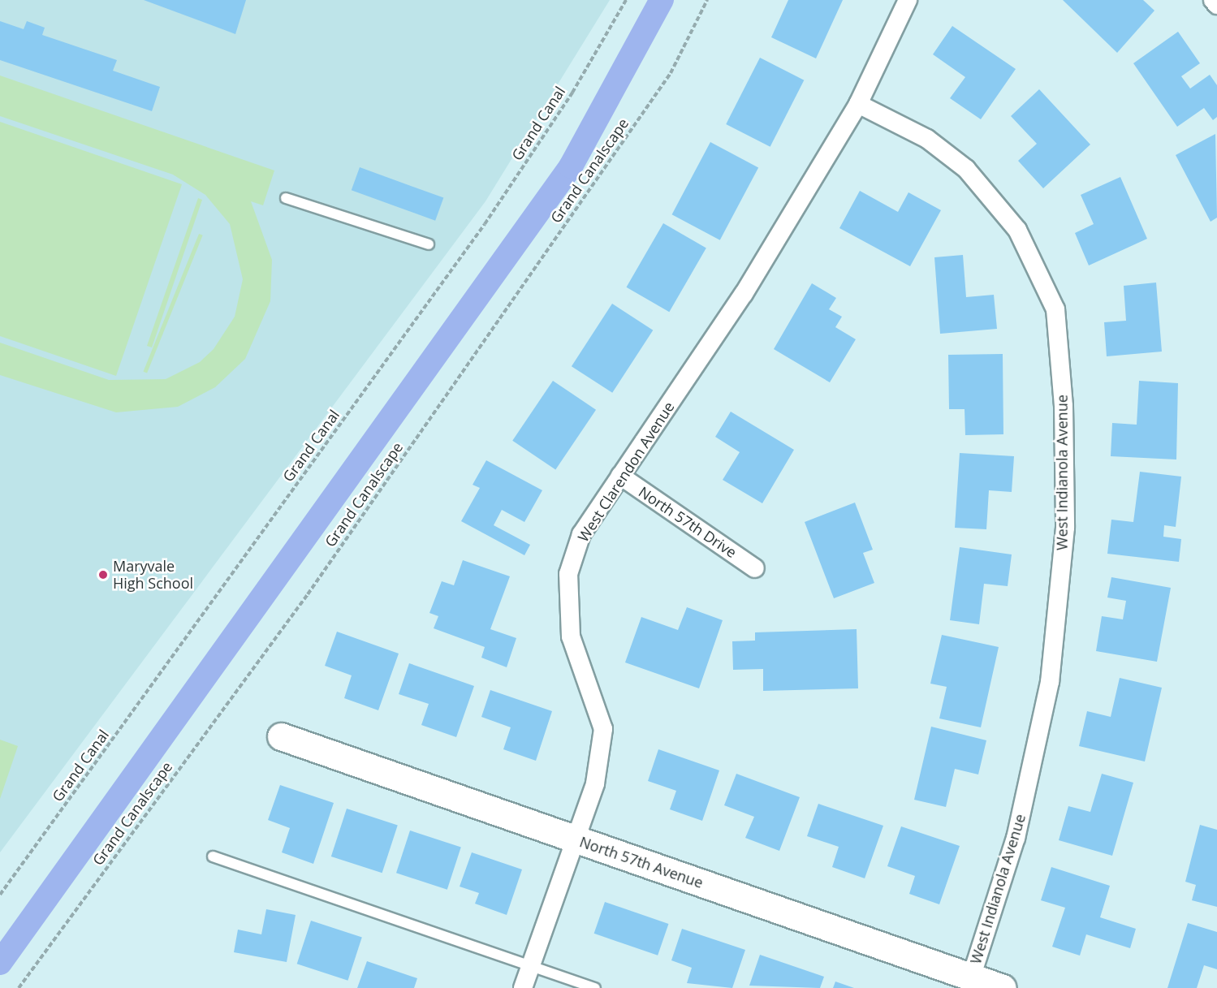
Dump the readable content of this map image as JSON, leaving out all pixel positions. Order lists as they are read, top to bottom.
{
  "streets": {
    "street": [
      "West Clarendon Avenue",
      "West Indianola Avenue",
      "North 57th Drive",
      "North 57th Avenue"
    ],
    "path": ["Grand Canal", "Grand Canalscape"]
  },
  "crossings": [
    ["West Clarendon Avenue", "West Indianola Avenue"],
    ["West Clarendon Avenue", "North 57th Drive"],
    ["West Clarendon Avenue", "North 57th Avenue"],
    ["West Indianola Avenue", "North 57th Avenue"]
  ],
  "places": ["Maryvale High School"]
}
